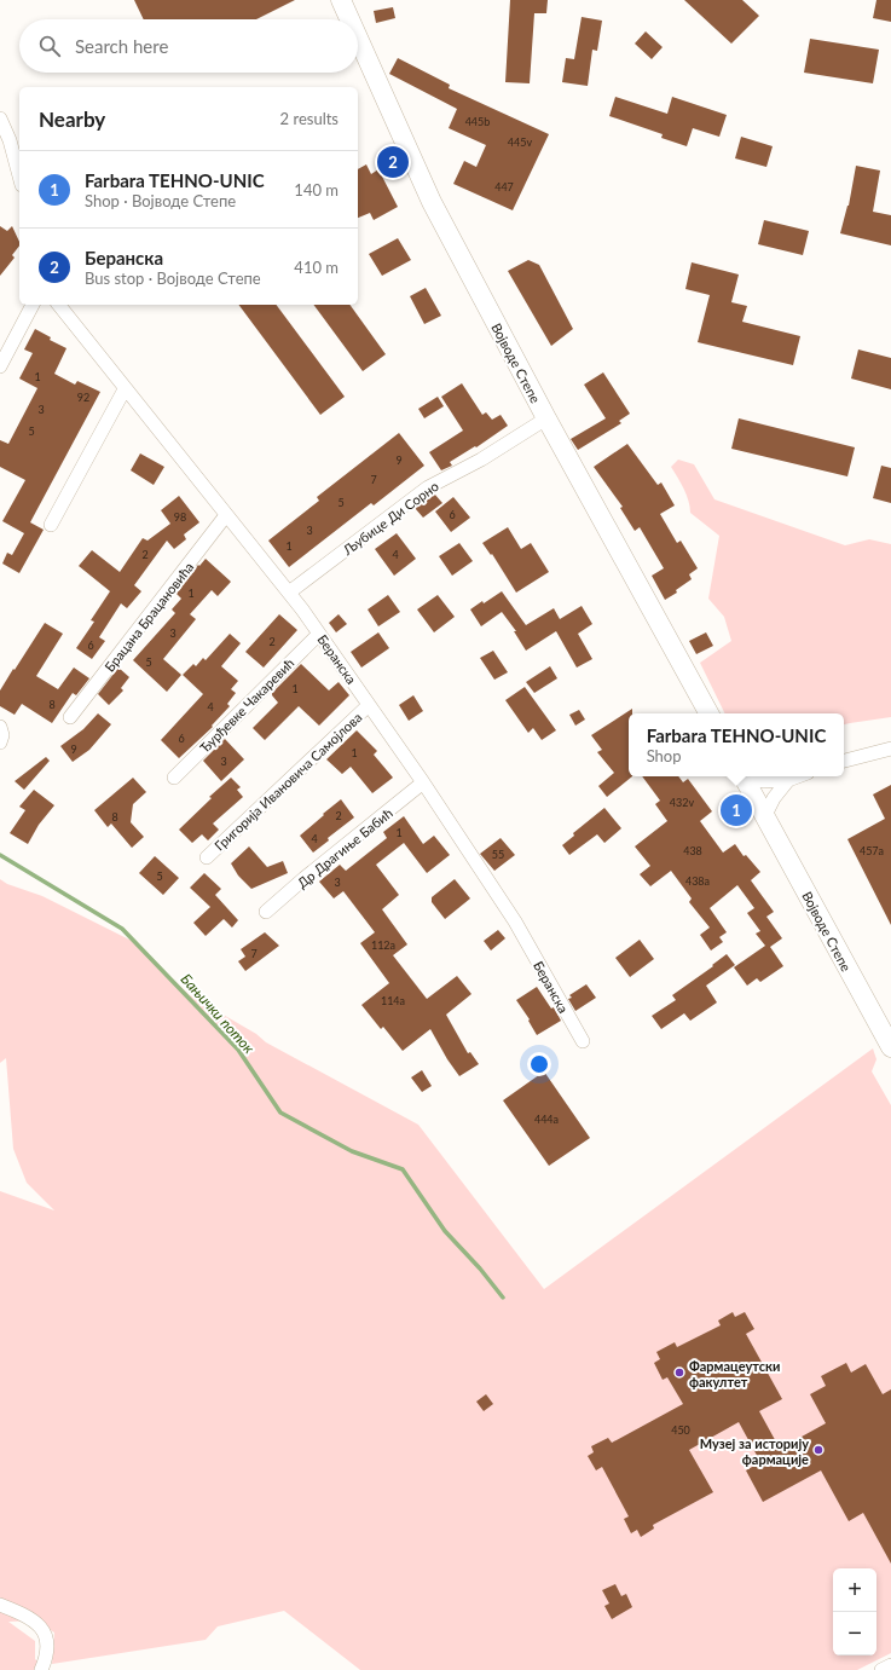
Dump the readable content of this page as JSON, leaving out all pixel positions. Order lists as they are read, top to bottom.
{
  "streets": {
    "street": [
      "Војводе Степе",
      "Љубице Ди Сорно",
      "Брацана Брацановића",
      "Беранска",
      "Ђурђевке Чакаревић",
      "Григорија Ивановича Самојлова",
      "Др Драгиње Бабић"
    ]
  },
  "crossings": [
    ["Војводе Степе", "Љубице Ди Сорно"],
    ["Љубице Ди Сорно", "Беранска"],
    ["Брацана Брацановића", "Беранска"],
    ["Беранска", "Ђурђевке Чакаревић"],
    ["Беранска", "Григорија Ивановича Самојлова"],
    ["Беранска", "Др Драгиње Бабић"]
  ],
  "water": ["Бањички поток"],
  "places": ["Фармацеутски факултет", "Музеј за историју фармације"],
  "house_numbers": [
    "445b",
    "445v",
    "447",
    "1",
    "92",
    "3",
    "5",
    "9",
    "7",
    "5",
    "6",
    "98",
    "3",
    "1",
    "2",
    "4",
    "1",
    "3",
    "2",
    "6",
    "5",
    "1",
    "8",
    "4",
    "6",
    "9",
    "1",
    "3",
    "432v",
    "2",
    "8",
    "1",
    "4",
    "438",
    "457a",
    "55",
    "5",
    "438a",
    "3",
    "112a",
    "7",
    "114a",
    "444a",
    "450"
  ],
  "page": {
    "search": "Search here",
    "heading": ["Nearby", "2 results"],
    "pins": ["2", "1"],
    "list": [
      {
        "mark": "1",
        "name": "Farbara TEHNO-UNIC",
        "note": "Shop · Војводе Степе",
        "value": "140 m"
      },
      {
        "mark": "2",
        "name": "Беранска",
        "note": "Bus stop · Војводе Степе",
        "value": "410 m"
      }
    ],
    "popup": ["Farbara TEHNO-UNIC", "Shop"],
    "map_buttons": ["+", "−"]
  }
}
